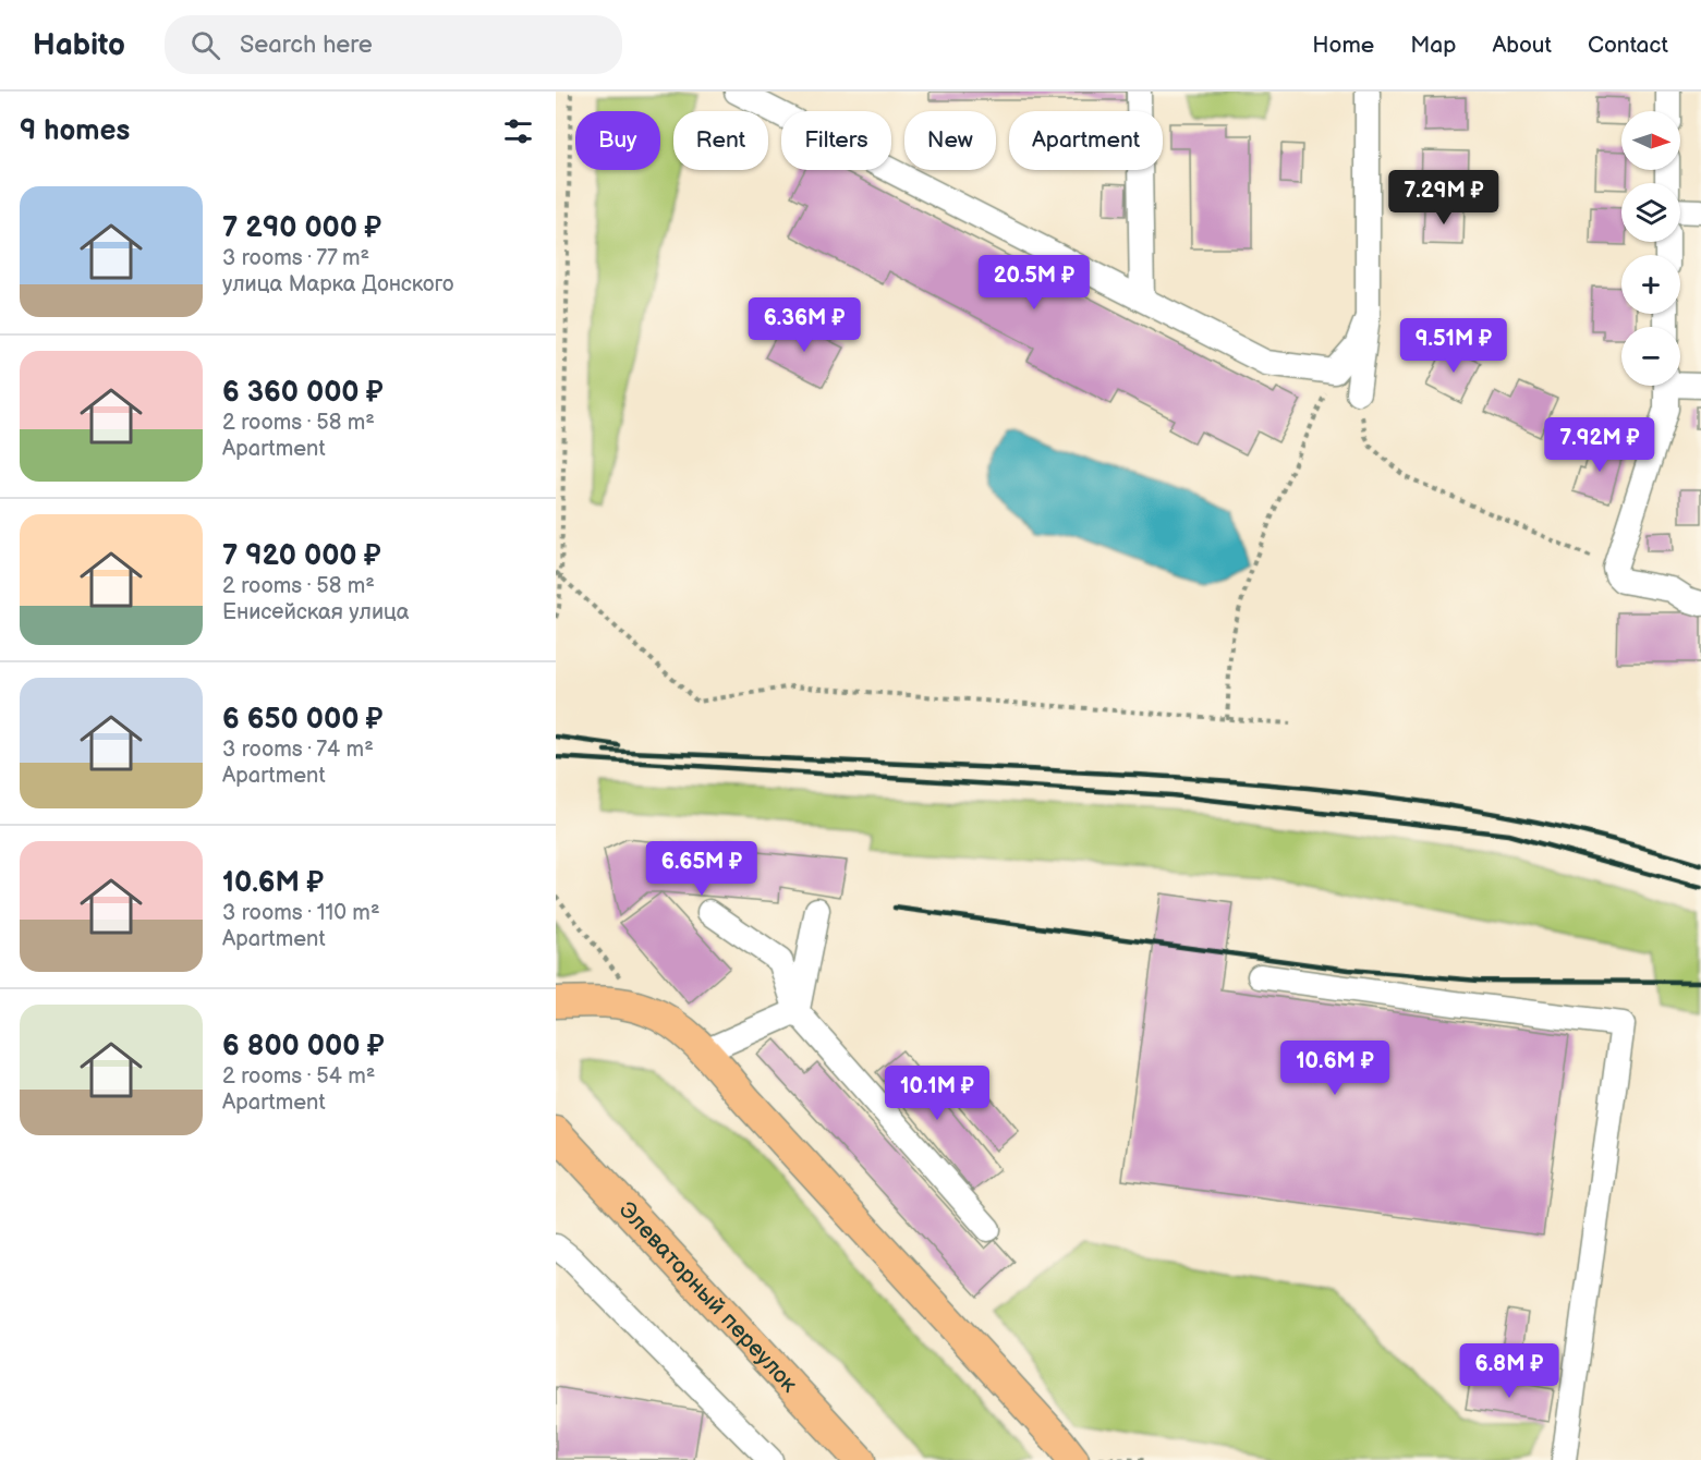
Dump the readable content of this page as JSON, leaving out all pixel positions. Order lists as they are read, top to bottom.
{
  "streets": {
    "main road": ["Элеваторный переулок"]
  },
  "north": "right",
  "page": {
    "header": "Habito",
    "search": "Search here",
    "nav": [
      "Home",
      "Map",
      "About",
      "Contact"
    ],
    "heading": "9 homes",
    "map_buttons": ["+", "−"],
    "chip": [
      "Buy",
      "Rent",
      "Filters",
      "New",
      "Apartment"
    ],
    "list": [
      {
        "name": "7 290 000 ₽",
        "note": "3 rooms · 77 m² · улица Марка Донского"
      },
      {
        "name": "6 360 000 ₽",
        "note": "2 rooms · 58 m² · Apartment"
      },
      {
        "name": "7 920 000 ₽",
        "note": "2 rooms · 58 m² · Енисейская улица"
      },
      {
        "name": "6 650 000 ₽",
        "note": "3 rooms · 74 m² · Apartment"
      },
      {
        "name": "10.6M ₽",
        "note": "3 rooms · 110 m² · Apartment"
      },
      {
        "name": "6 800 000 ₽",
        "note": "2 rooms · 54 m² · Apartment"
      }
    ],
    "price": [
      "7.29M ₽",
      "20.5M ₽",
      "6.36M ₽",
      "9.51M ₽",
      "7.92M ₽",
      "6.65M ₽",
      "10.6M ₽",
      "10.1M ₽",
      "6.8M ₽"
    ]
  }
}
